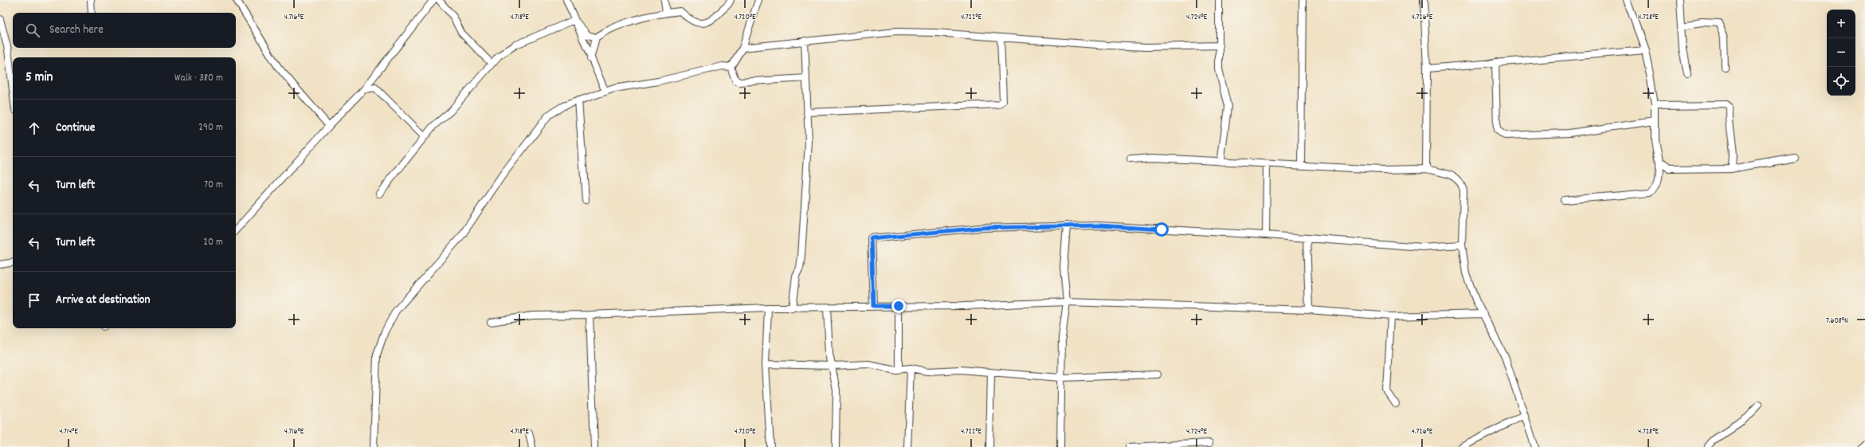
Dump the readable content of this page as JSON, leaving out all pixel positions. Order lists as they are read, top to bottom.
{
  "page": {
    "map_buttons": ["+", "−"],
    "search": "Search here",
    "heading": ["5 min", "Walk · 380 m"],
    "list": [
      ["Continue", "290 m"],
      ["Turn left", "70 m"],
      ["Turn left", "20 m"],
      "Arrive at destination"
    ]
  },
  "coordinates": [
    "4.716°E",
    "4.718°E",
    "4.720°E",
    "4.722°E",
    "4.724°E",
    "4.726°E",
    "4.728°E",
    "7.608°N",
    "4.714°E"
  ]
}
